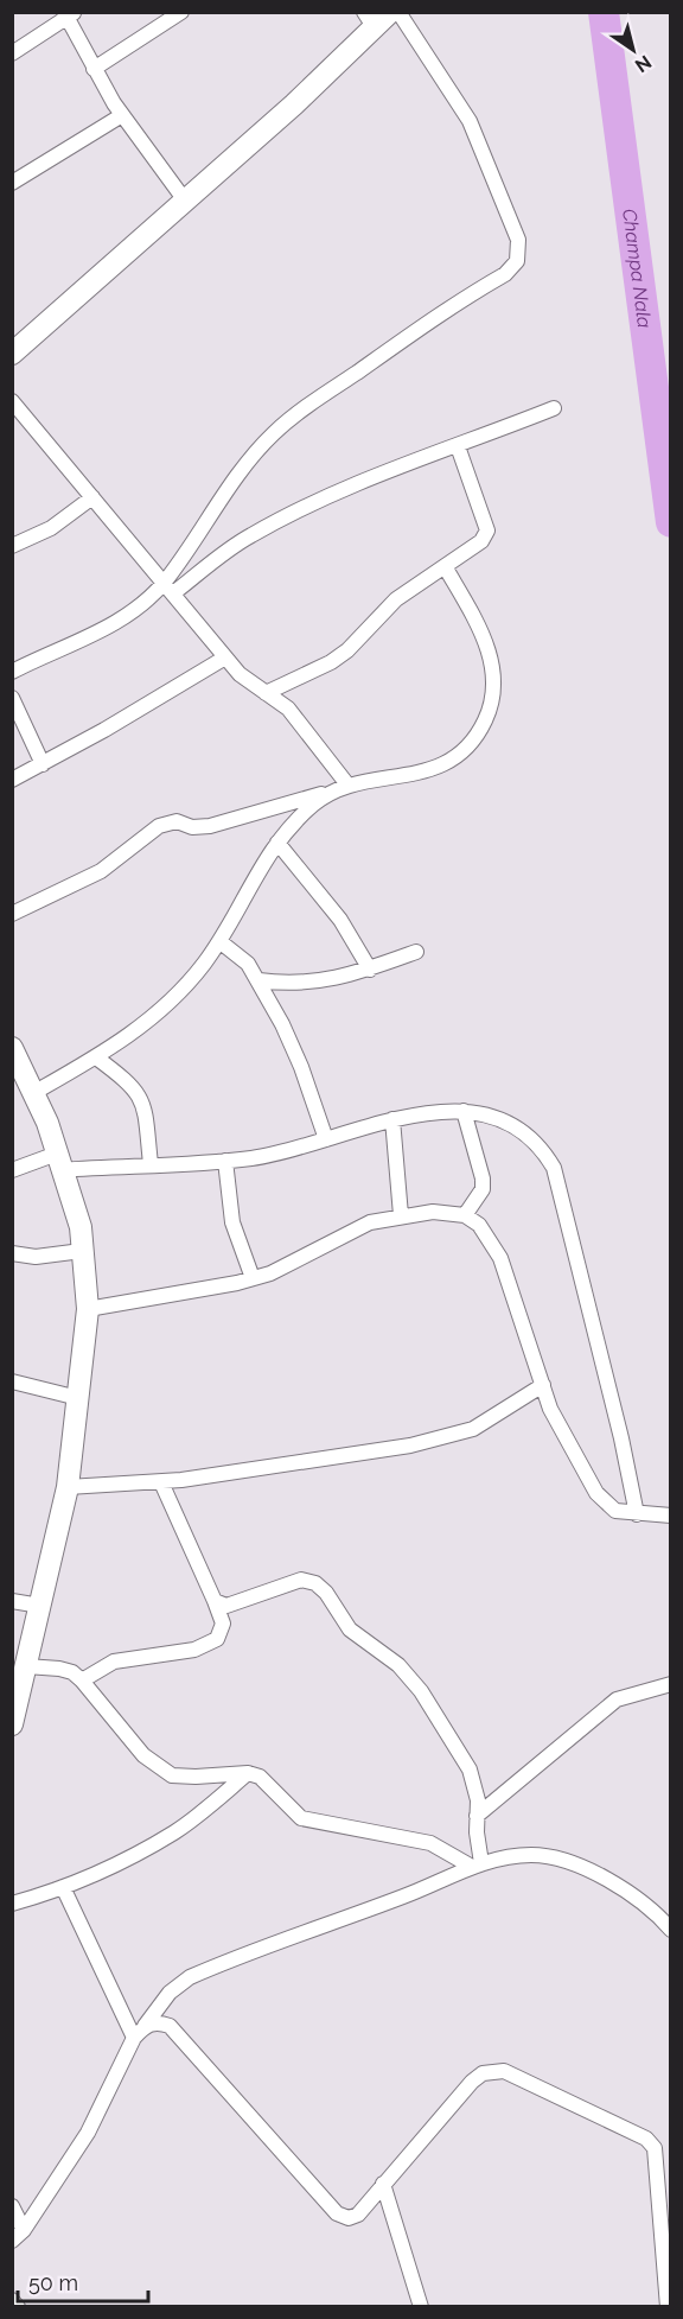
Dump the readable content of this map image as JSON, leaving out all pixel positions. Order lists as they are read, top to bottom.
{
  "water": ["Champa Nala"],
  "scale_bar": "50 m",
  "north": "bottom right"
}
